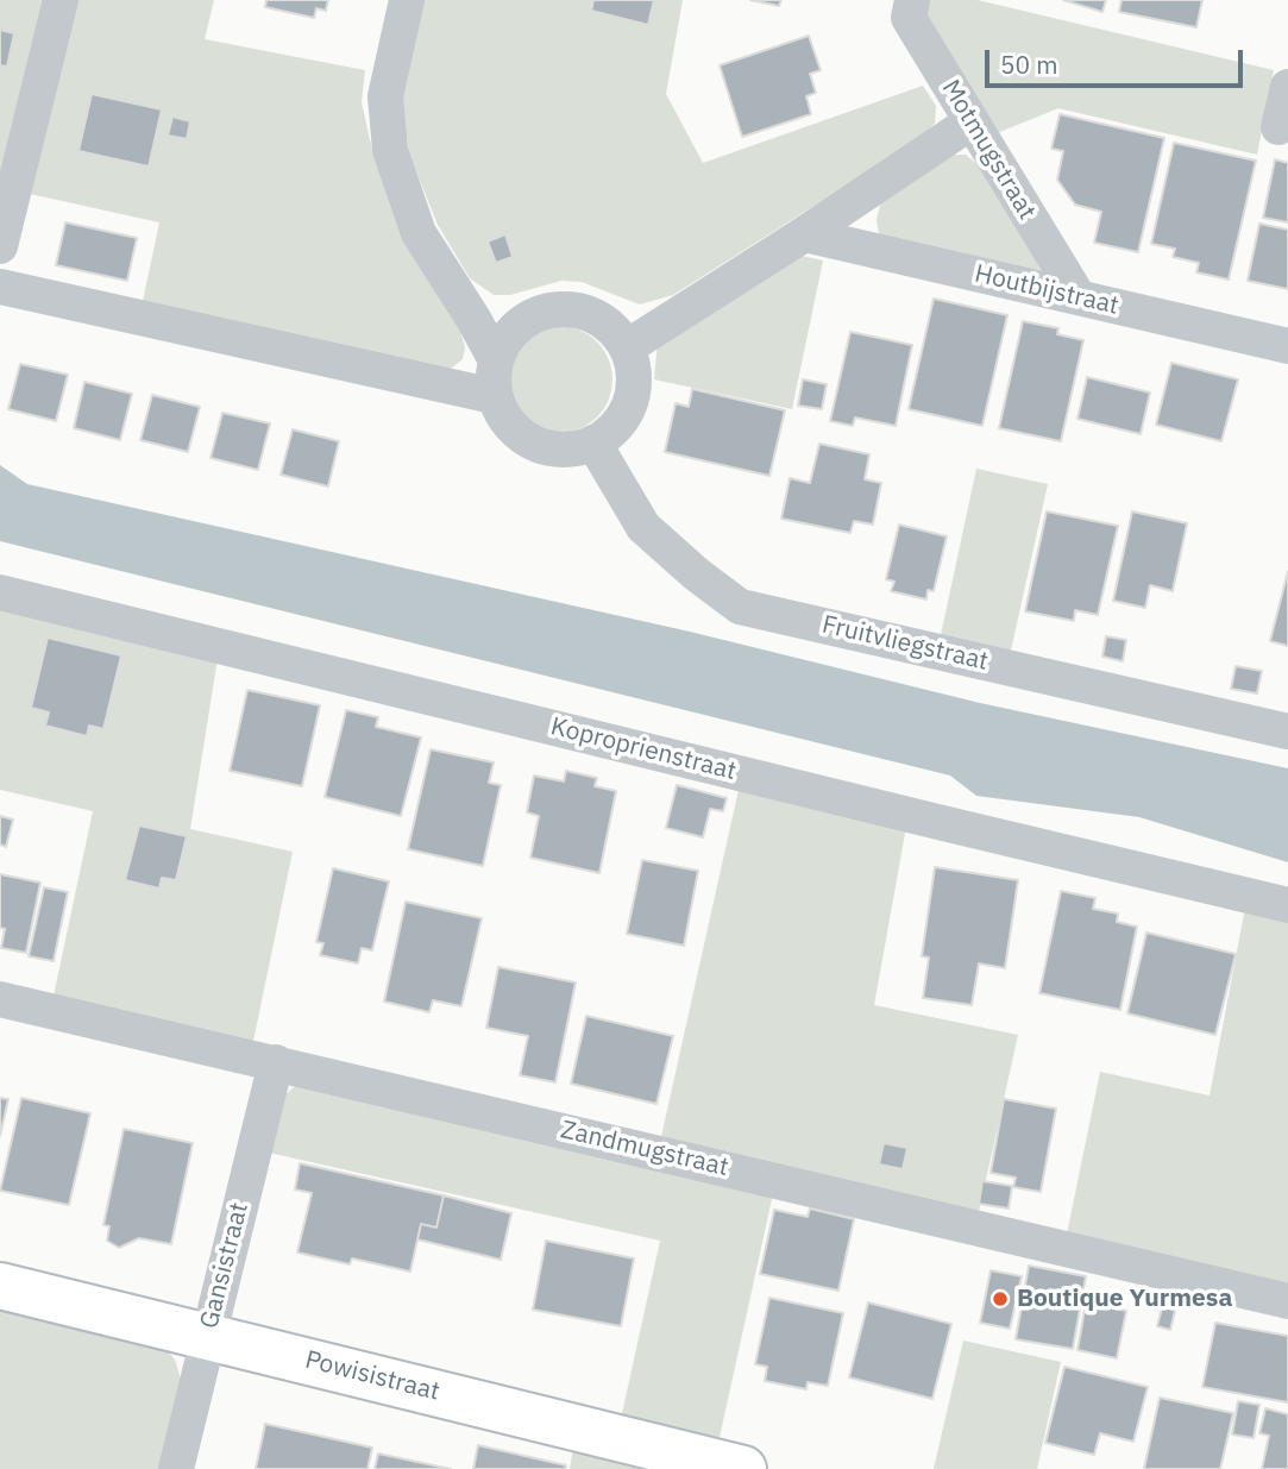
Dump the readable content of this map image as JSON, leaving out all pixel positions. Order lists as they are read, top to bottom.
{
  "streets": {
    "street": [
      "Motmugstraat",
      "Houtbijstraat",
      "Fruitvliegstraat",
      "Koproprienstraat",
      "Zandmugstraat",
      "Gansistraat",
      "Powisistraat"
    ]
  },
  "crossings": [
    ["Motmugstraat", "Houtbijstraat"],
    ["Zandmugstraat", "Gansistraat"],
    ["Gansistraat", "Powisistraat"]
  ],
  "places": ["Boutique Yurmesa"],
  "scale_bar": "50 m"
}
